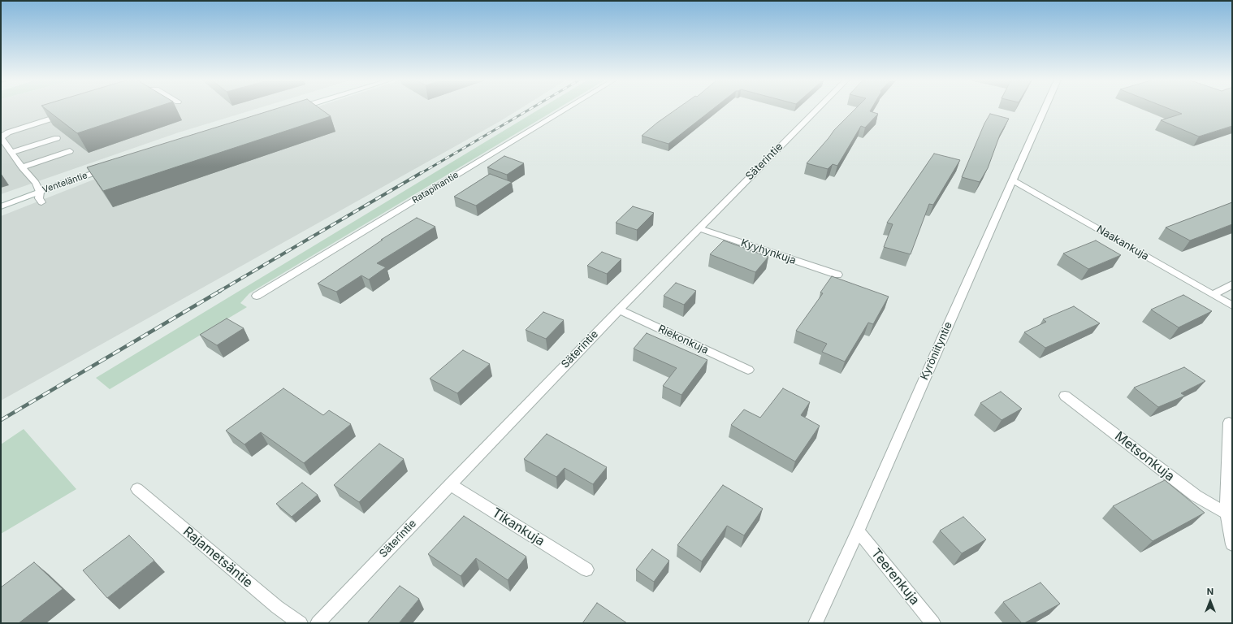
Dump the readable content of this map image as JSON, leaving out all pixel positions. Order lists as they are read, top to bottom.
{
  "streets": {
    "street": [
      "Säterintie",
      "Venteläntie",
      "Ratapihantie",
      "Naakankuja",
      "Kyyhynkuja",
      "Riekonkuja",
      "Kyröniityntie",
      "Metsonkuja",
      "Tikankuja",
      "Rajametsäntie",
      "Teerenkuja"
    ]
  },
  "crossings": [
    ["Säterintie", "Kyyhynkuja"],
    ["Säterintie", "Riekonkuja"],
    ["Säterintie", "Tikankuja"],
    ["Naakankuja", "Kyröniityntie"],
    ["Kyröniityntie", "Teerenkuja"]
  ],
  "north": "top"
}
